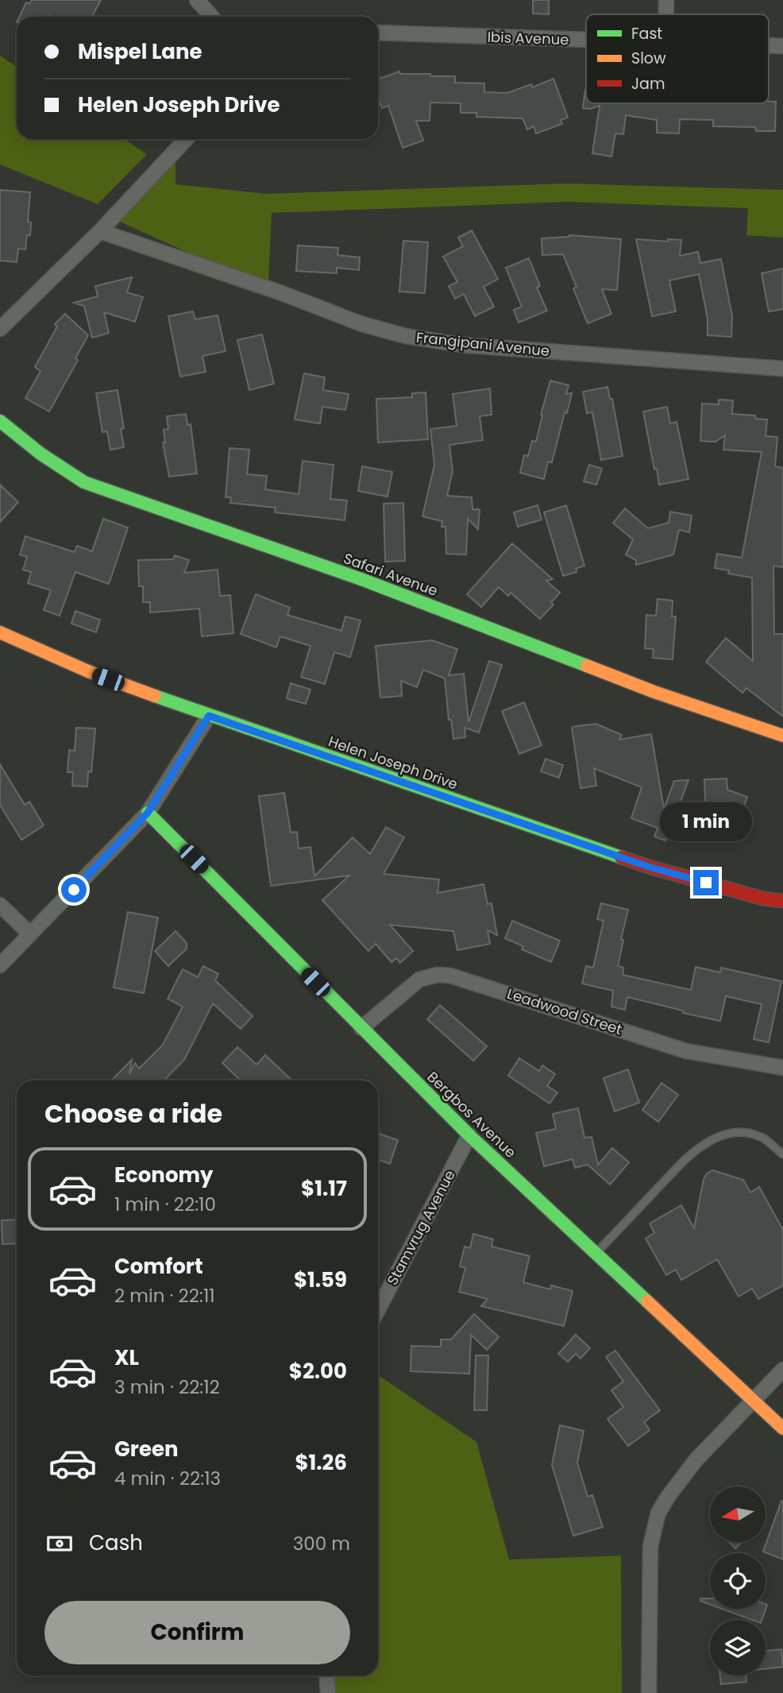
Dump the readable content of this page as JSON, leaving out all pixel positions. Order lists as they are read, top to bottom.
{
  "streets": {
    "street": [
      "Ibis Avenue",
      "Frangipani Avenue",
      "Safari Avenue",
      "Helen Joseph Drive",
      "Leadwood Street",
      "Bergbos Avenue",
      "Stamvrug Avenue"
    ]
  },
  "crossings": [
    ["Leadwood Street", "Bergbos Avenue"],
    ["Bergbos Avenue", "Stamvrug Avenue"]
  ],
  "legend": ["Fast", "Slow", "Jam"],
  "north": "left",
  "page": {
    "banner": ["Mispel Lane", "Helen Joseph Drive"],
    "bubble": "1 min",
    "heading": "Choose a ride",
    "list": [
      {
        "name": "Economy",
        "note": "1 min · 22:10",
        "value": "$1.17"
      },
      {
        "name": "Comfort",
        "note": "2 min · 22:11",
        "value": "$1.59"
      },
      {
        "name": "XL",
        "note": "3 min · 22:12",
        "value": "$2.00"
      },
      {
        "name": "Green",
        "note": "4 min · 22:13",
        "value": "$1.26"
      }
    ],
    "pay": ["Cash", "300 m"],
    "buttons": "Confirm"
  }
}
